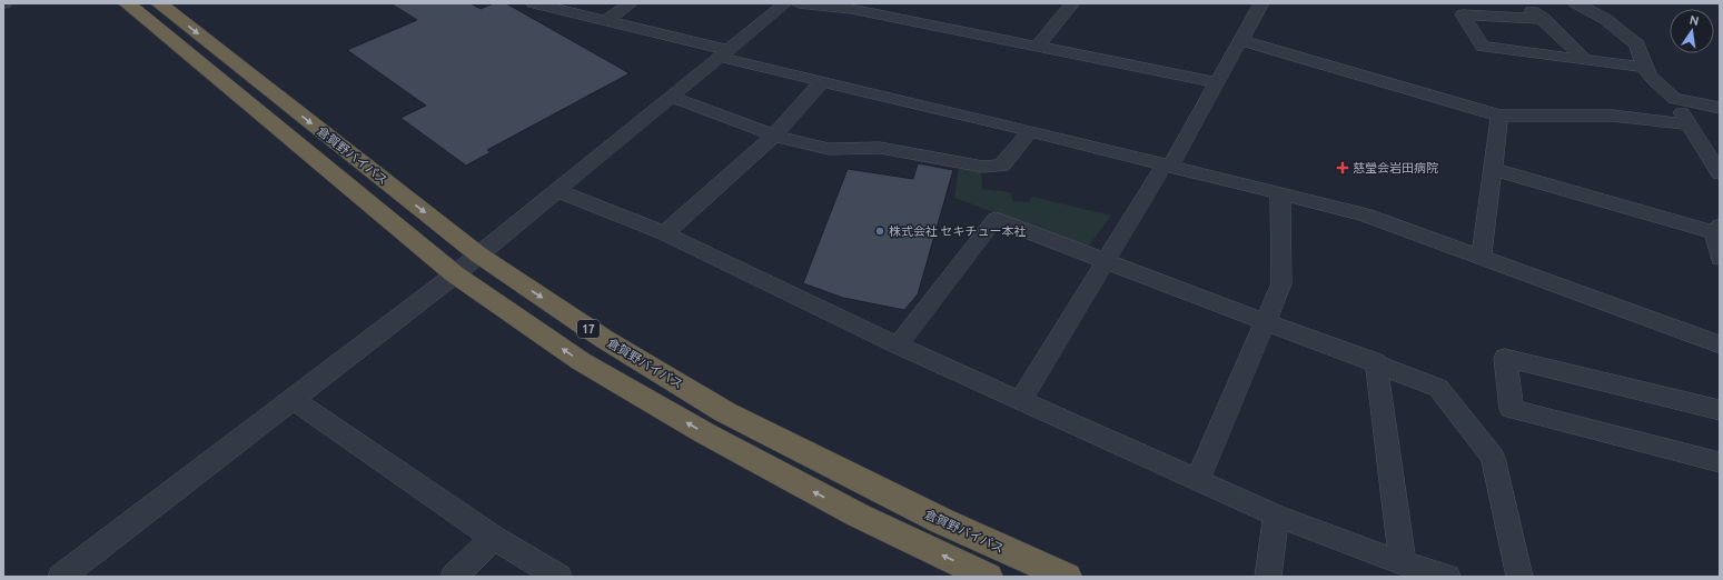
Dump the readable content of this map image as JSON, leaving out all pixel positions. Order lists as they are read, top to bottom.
{
  "streets": {
    "highway": ["倉賀野バイパス", "17"]
  },
  "places": {
    "health": ["慈瑩会岩田病院"],
    "other": ["株式会社 セキチュー本社"]
  },
  "north": "top"
}
